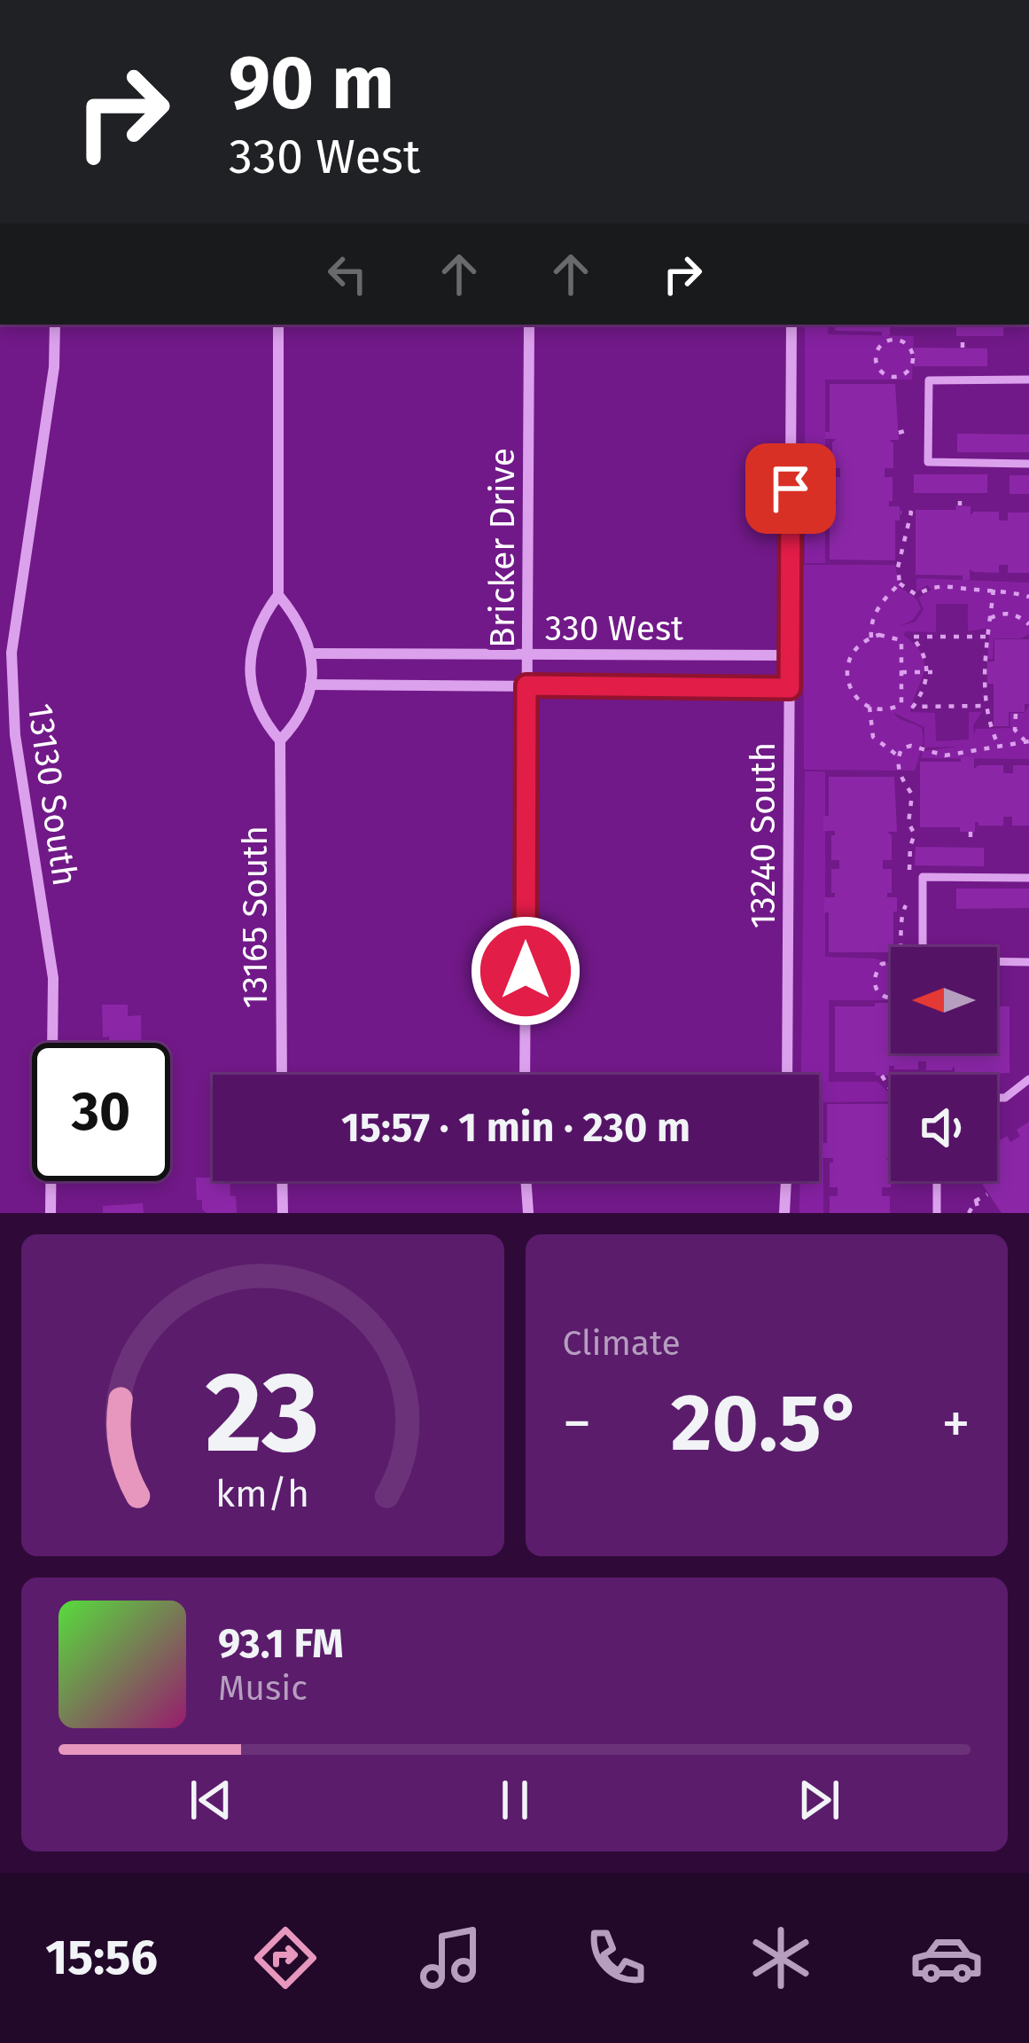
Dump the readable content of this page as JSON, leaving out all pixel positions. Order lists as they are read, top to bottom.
{
  "streets": {
    "street": [
      "Bricker Drive",
      "330 West",
      "13130 South",
      "13240 South",
      "13165 South"
    ]
  },
  "crossings": [
    ["Bricker Drive", "330 West"],
    ["330 West", "13240 South"]
  ],
  "north": "left",
  "page": {
    "turn": ["90 m", "330 West"],
    "limit": "30",
    "trip": "15:57 · 1 min · 230 m",
    "tile": "Climate",
    "heat": ["−", "20.5°", "+"],
    "song": ["93.1 FM", "Music"],
    "tabs": "15:56",
    "gauge": ["23", "km/h"]
  }
}
